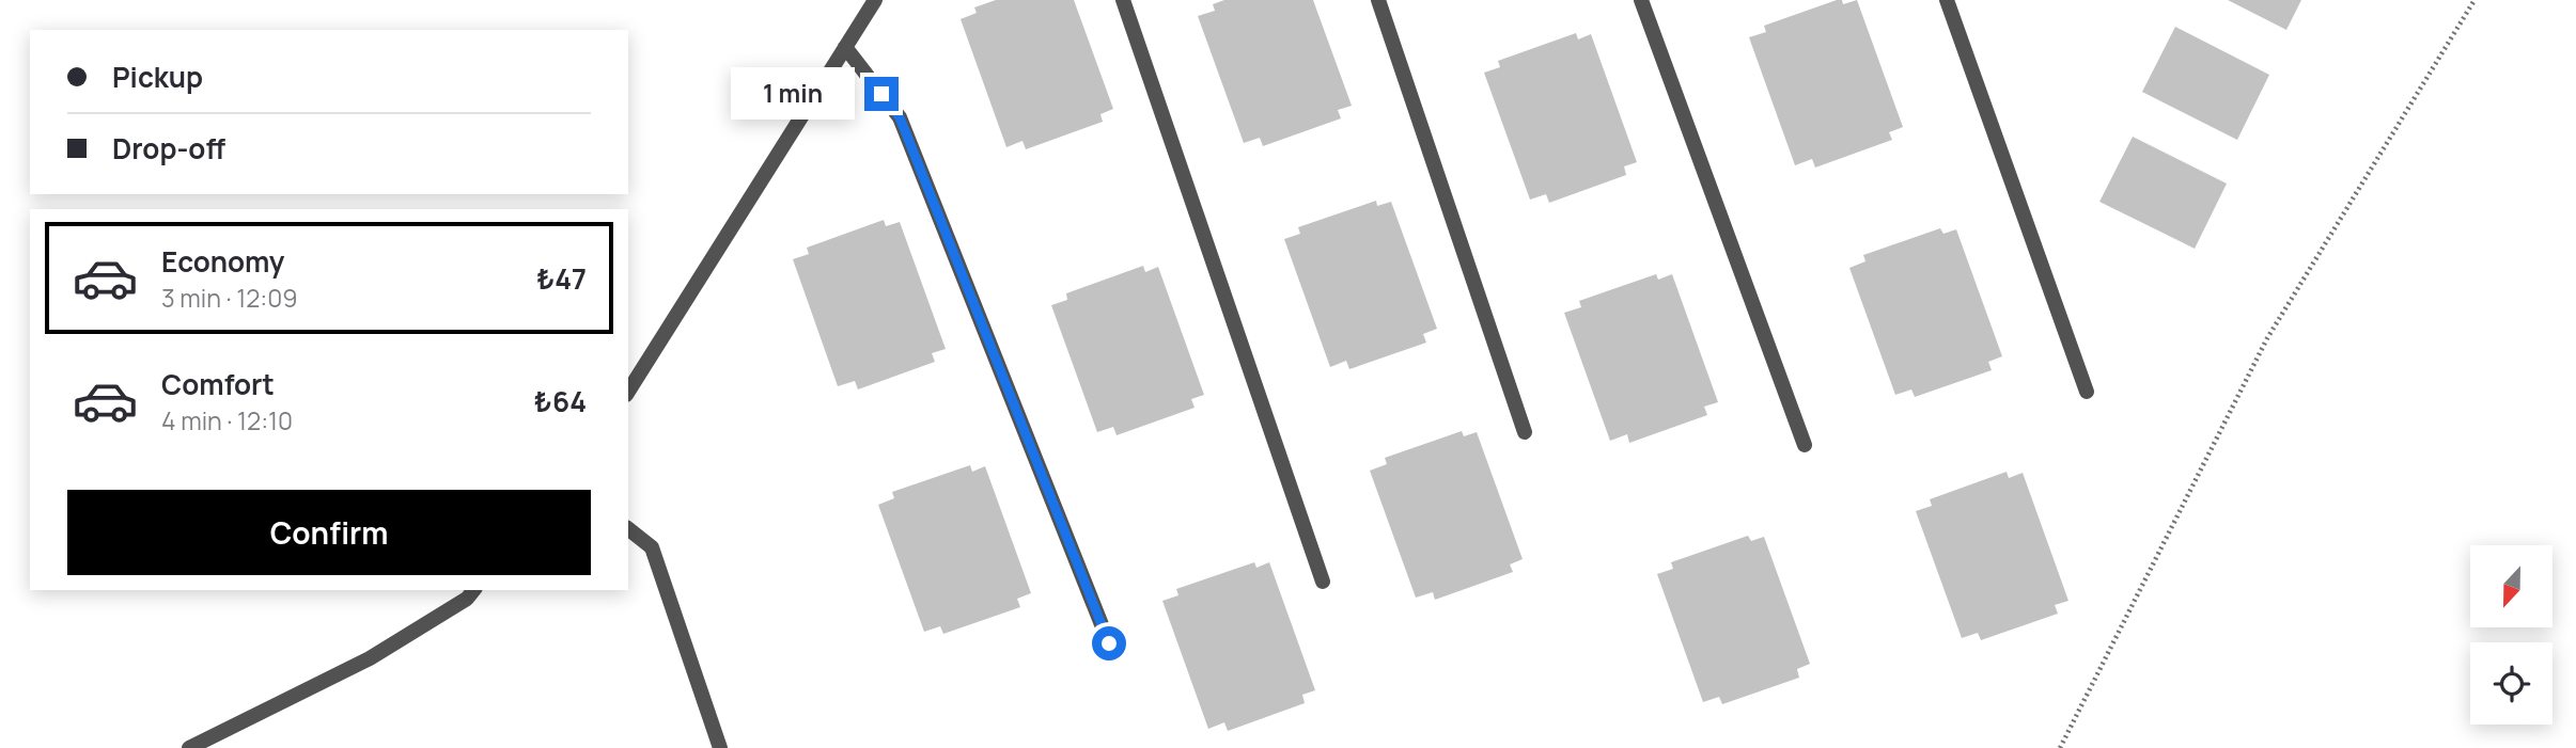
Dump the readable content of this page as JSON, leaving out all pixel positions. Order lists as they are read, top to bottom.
{
  "north": "bottom",
  "page": {
    "banner": ["Pickup", "Drop-off"],
    "bubble": "1 min",
    "list": [
      {
        "name": "Economy",
        "note": "3 min · 12:09",
        "value": "₺47"
      },
      {
        "name": "Comfort",
        "note": "4 min · 12:10",
        "value": "₺64"
      }
    ],
    "buttons": "Confirm"
  }
}
